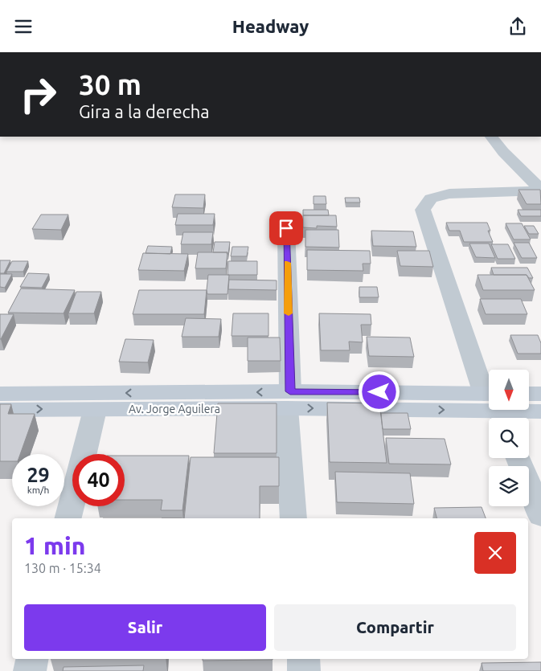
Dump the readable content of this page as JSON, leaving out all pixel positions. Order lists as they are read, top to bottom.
{
  "streets": {
    "street": ["Av. Jorge Aguilera"]
  },
  "north": "bottom",
  "page": {
    "header": "Headway",
    "turn": ["30 m", "Gira a la derecha"],
    "speed": "29 km/h",
    "limit": "40",
    "heading": ["1 min", "130 m · 15:34"],
    "buttons": ["Salir", "Compartir"]
  }
}
